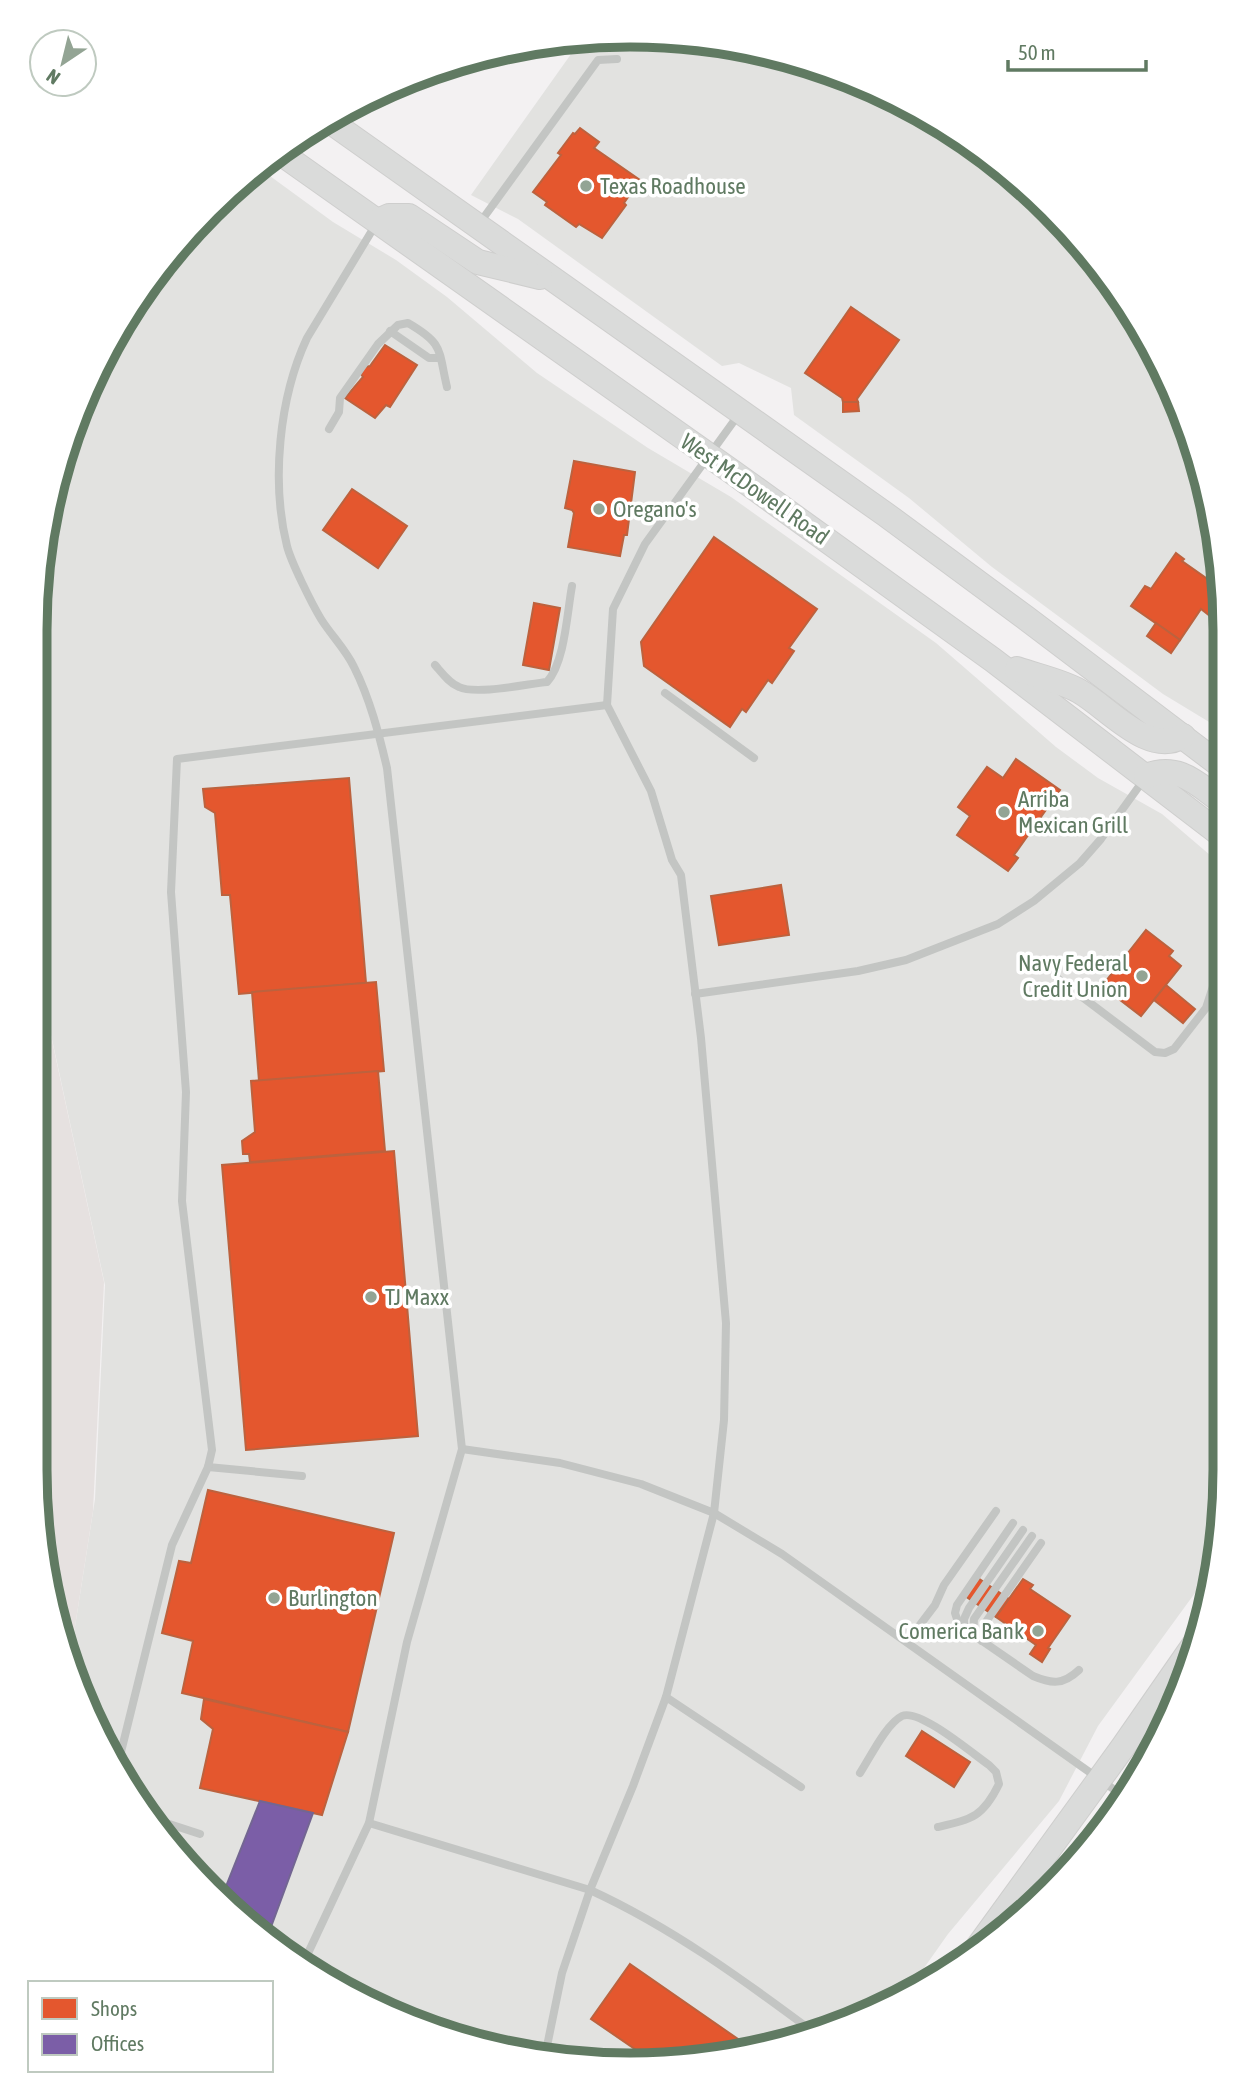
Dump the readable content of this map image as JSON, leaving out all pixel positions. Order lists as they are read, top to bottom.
{
  "streets": {
    "main road": ["West McDowell Road"]
  },
  "places": [
    "Texas Roadhouse",
    "Oregano's",
    "Arriba Mexican Grill",
    "Navy Federal Credit Union",
    "TJ Maxx",
    "Burlington",
    "Comerica Bank"
  ],
  "legend": ["Shops", "Offices"],
  "scale_bar": "50 m",
  "north": "bottom left"
}
